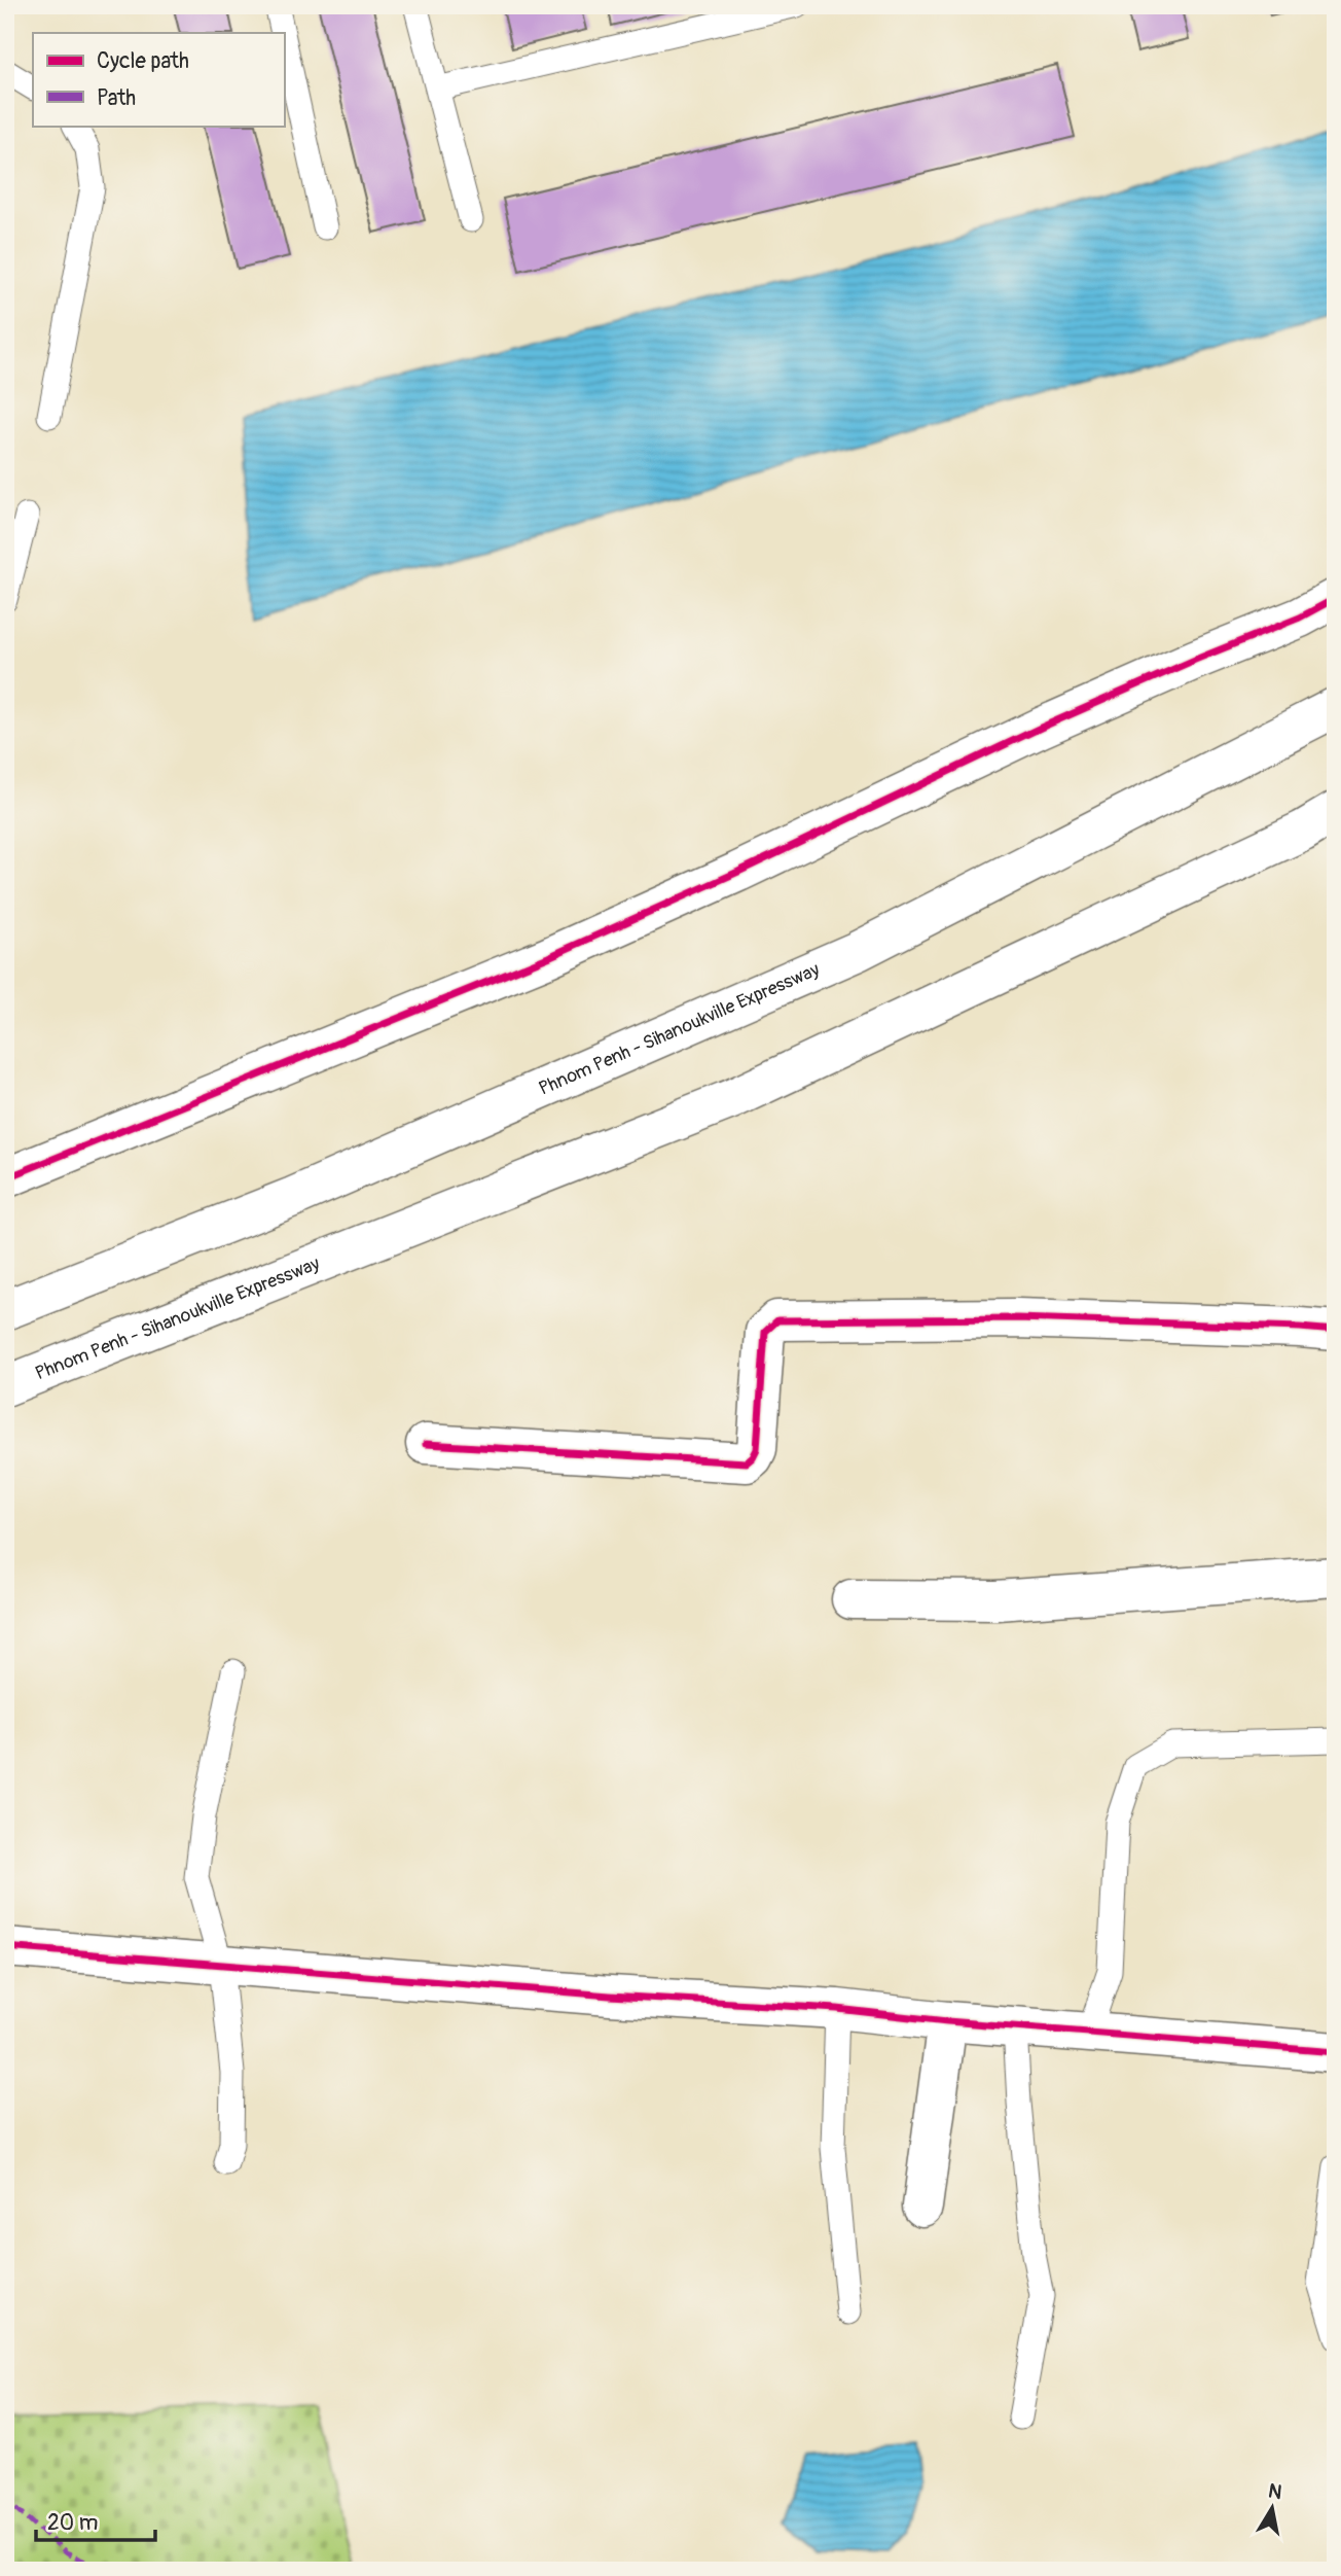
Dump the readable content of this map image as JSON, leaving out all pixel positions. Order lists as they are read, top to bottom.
{
  "streets": {
    "main road": ["Phnom Penh - Sihanoukville Expressway"]
  },
  "legend": ["Cycle path", "Path"],
  "scale_bar": "20 m",
  "north": "top"
}
